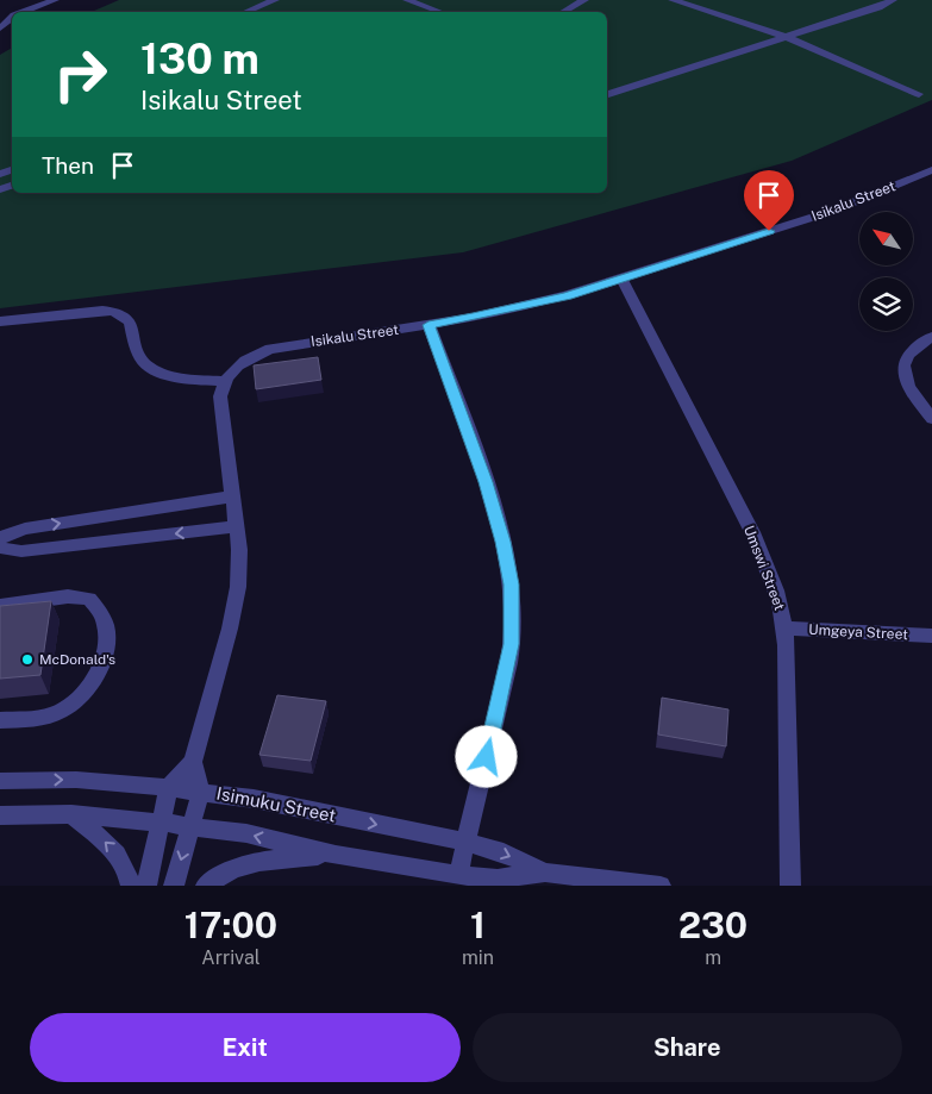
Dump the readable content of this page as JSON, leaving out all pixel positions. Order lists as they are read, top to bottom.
{
  "streets": {
    "street": [
      "Isikalu Street",
      "Umswi Street",
      "Umgeya Street",
      "Isimuku Street"
    ]
  },
  "crossings": [
    ["Isikalu Street", "Umswi Street"],
    ["Umswi Street", "Umgeya Street"]
  ],
  "places": ["McDonald's"],
  "north": "top left",
  "page": {
    "turn": ["130 m", "Isikalu Street"],
    "then": "Then",
    "eta": [
      "17:00",
      "Arrival",
      "1",
      "min",
      "230",
      "m"
    ],
    "buttons": ["Exit", "Share"]
  }
}
